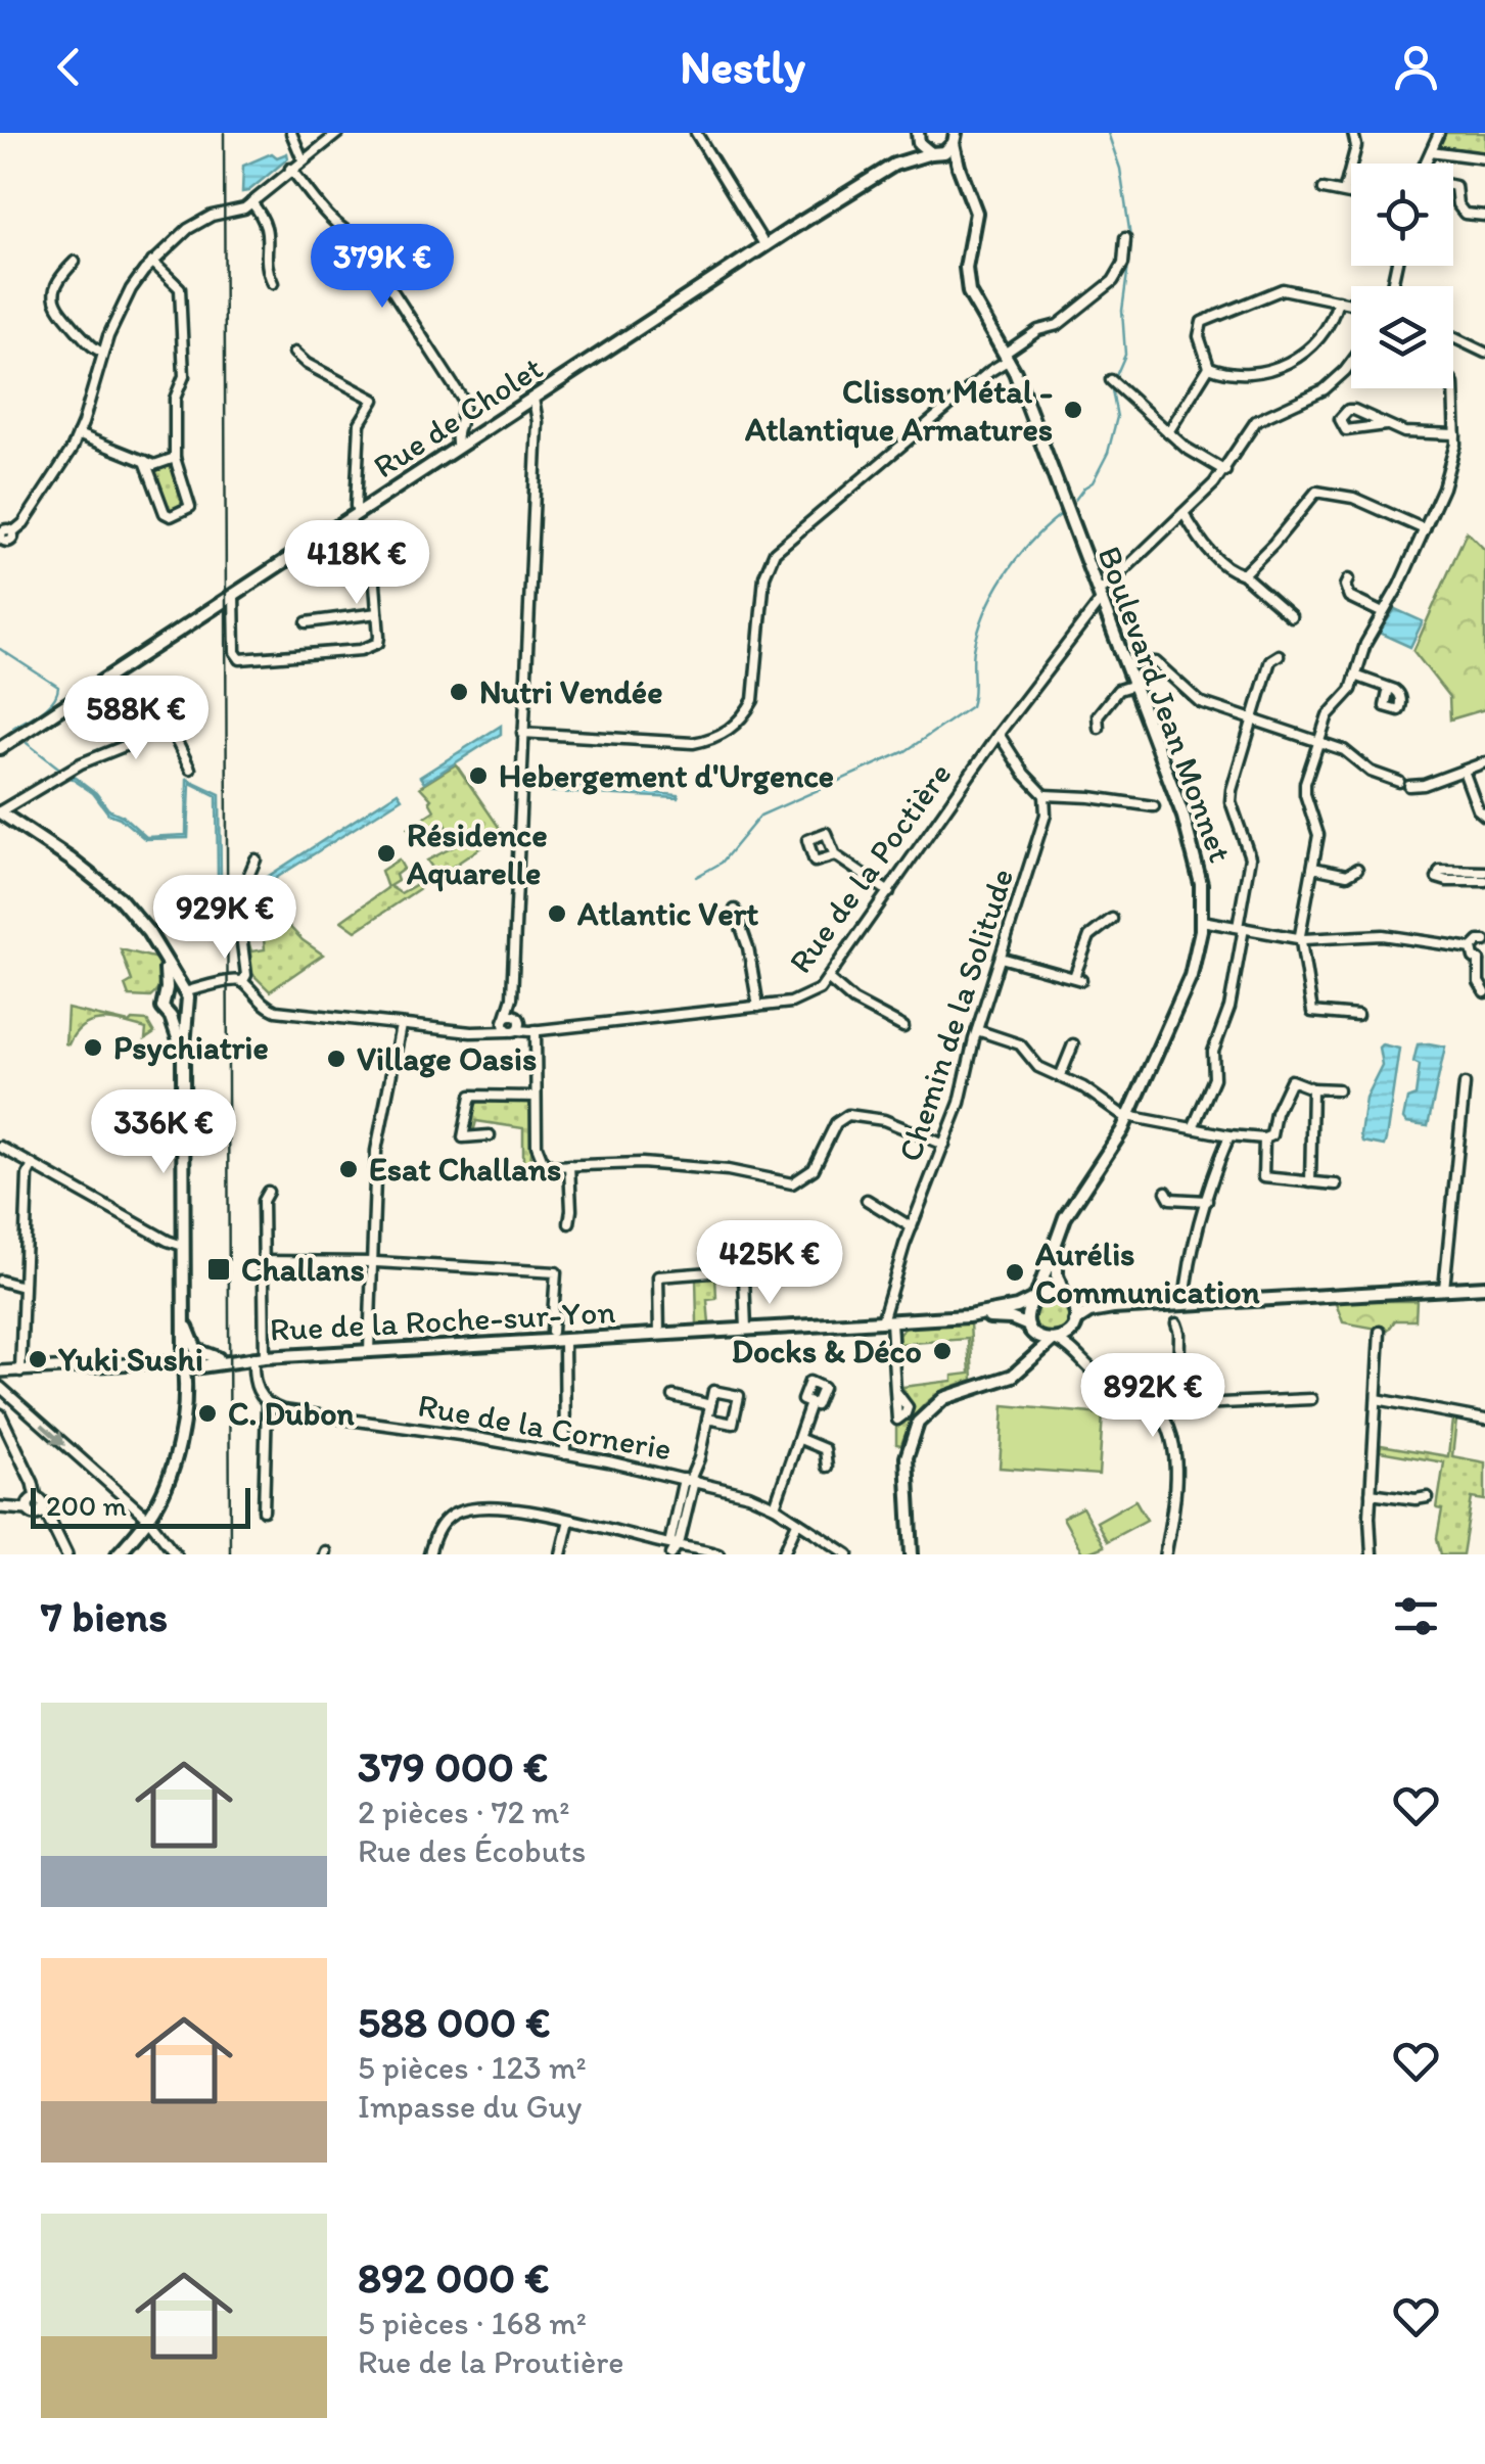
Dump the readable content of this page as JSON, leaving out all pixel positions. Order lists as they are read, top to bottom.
{
  "streets": {
    "main road": ["Rue de Cholet", "Boulevard Jean Monnet", "Rue de la Roche-sur-Yon"],
    "street": ["Rue de la Poctière", "Chemin de la Solitude", "Rue de la Cornerie"]
  },
  "crossings": [
    ["Rue de Cholet", "Boulevard Jean Monnet"],
    ["Boulevard Jean Monnet", "Rue de la Poctière"],
    ["Boulevard Jean Monnet", "Rue de la Roche-sur-Yon"],
    ["Chemin de la Solitude", "Rue de la Roche-sur-Yon"]
  ],
  "places": {
    "other": [
      "Clisson Métal - Atlantique Armatures",
      "Nutri Vendée",
      "Hebergement d'Urgence",
      "Résidence Aquarelle",
      "Atlantic Vert",
      "Psychiatrie",
      "Village Oasis",
      "Esat Challans",
      "Aurélis Communication",
      "Docks & Déco",
      "Yuki Sushi",
      "C. Dubon"
    ],
    "transit": ["Challans"]
  },
  "scale_bar": "200 m",
  "page": {
    "header": "Nestly",
    "price": [
      "379K €",
      "418K €",
      "588K €",
      "929K €",
      "336K €",
      "425K €",
      "892K €"
    ],
    "scale": "200 m",
    "heading": "7 biens",
    "list": [
      {
        "name": "379 000 €",
        "note": "2 pièces · 72 m² · Rue des Écobuts"
      },
      {
        "name": "588 000 €",
        "note": "5 pièces · 123 m² · Impasse du Guy"
      },
      {
        "name": "892 000 €",
        "note": "5 pièces · 168 m² · Rue de la Proutière"
      }
    ]
  }
}
